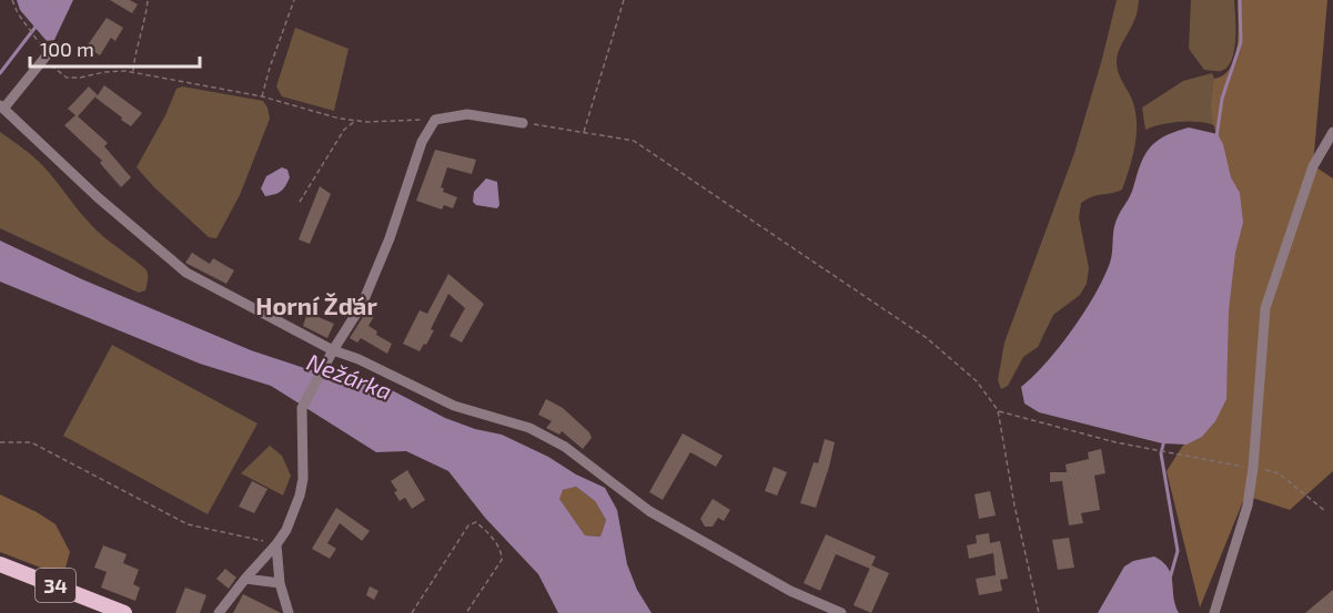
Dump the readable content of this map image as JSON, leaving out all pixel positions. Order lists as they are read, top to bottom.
{
  "streets": {
    "main road": ["34"]
  },
  "districts": ["Horní Žďár"],
  "water": ["Nežárka"],
  "scale_bar": "100 m"
}
